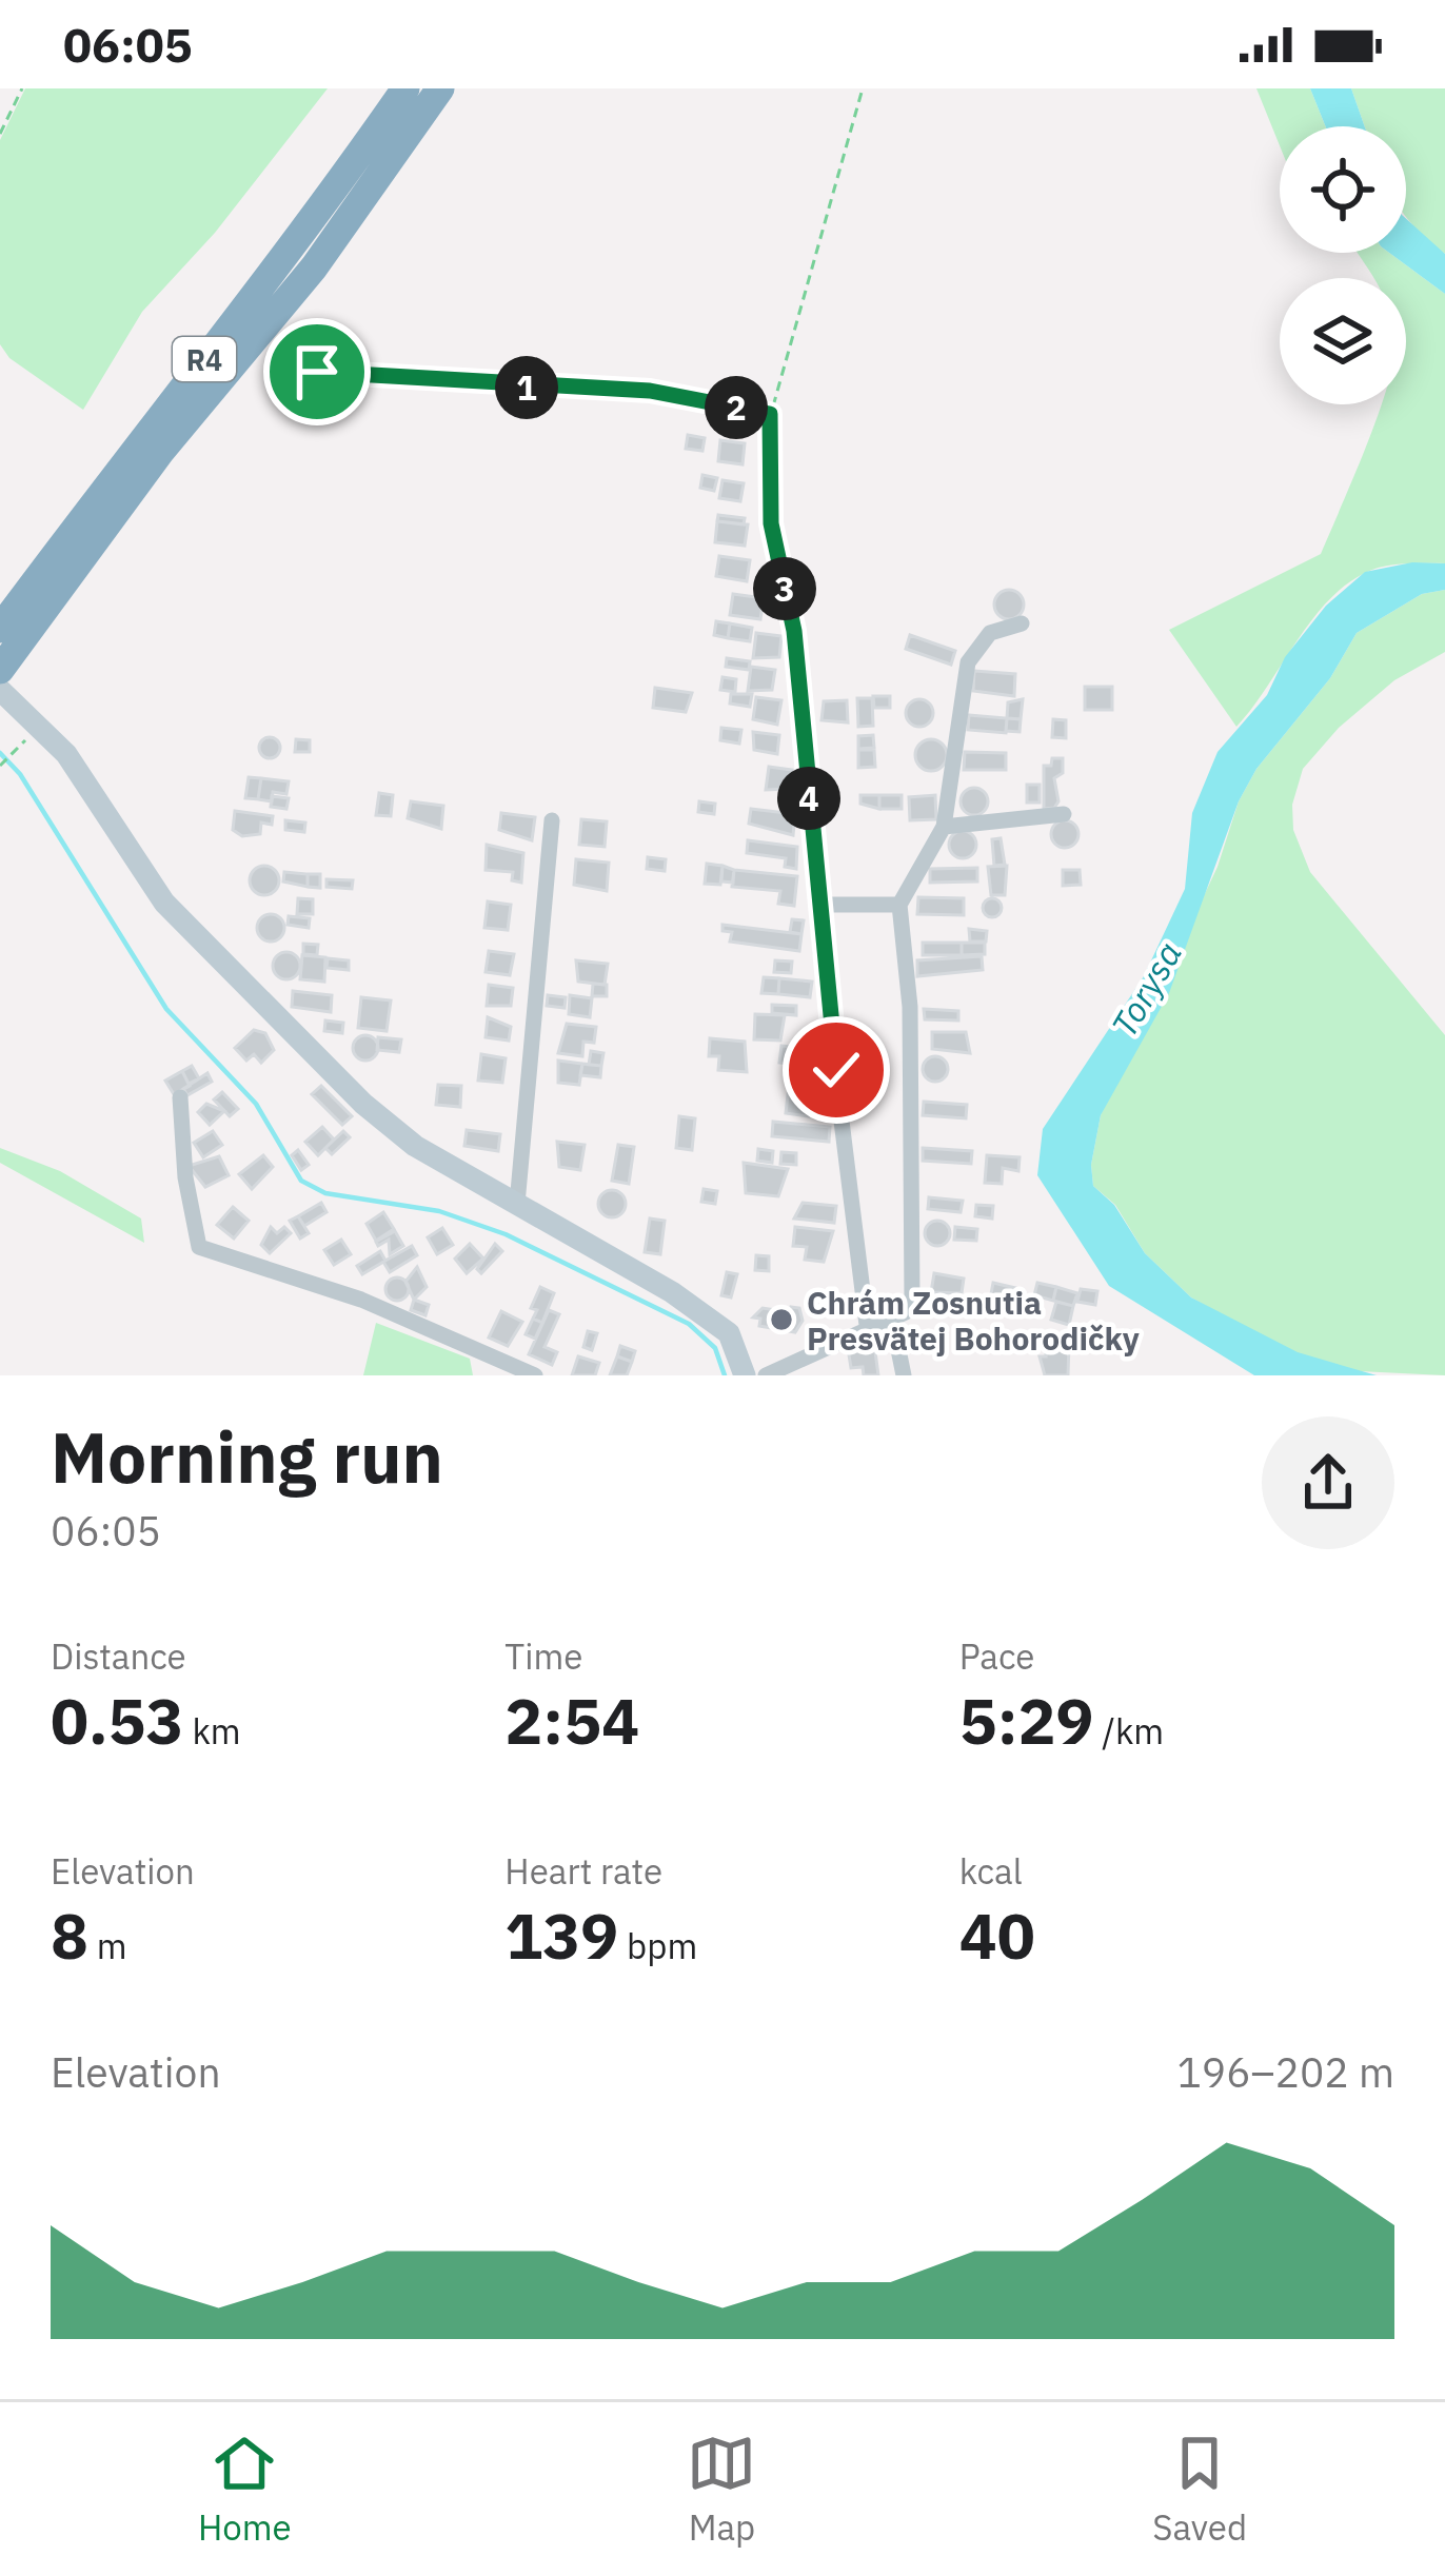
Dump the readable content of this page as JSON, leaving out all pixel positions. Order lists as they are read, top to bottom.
{
  "streets": {
    "highway": ["R4"]
  },
  "water": ["Torysa"],
  "places": ["Chrám Zosnutia Presvätej Bohorodičky"],
  "page": {
    "status": "06:05",
    "pins": [
      "1",
      "2",
      "3",
      "4"
    ],
    "heading": ["Morning run", "06:05"],
    "stats": [
      ["Distance", "0.53 km"],
      ["Time", "2:54"],
      ["Pace", "5:29 /km"],
      ["Elevation", "8 m"],
      ["Heart rate", "139 bpm"],
      ["kcal", "40"]
    ],
    "chart": ["Elevation", "196–202 m"],
    "tabs": ["Home", "Map", "Saved"]
  }
}
